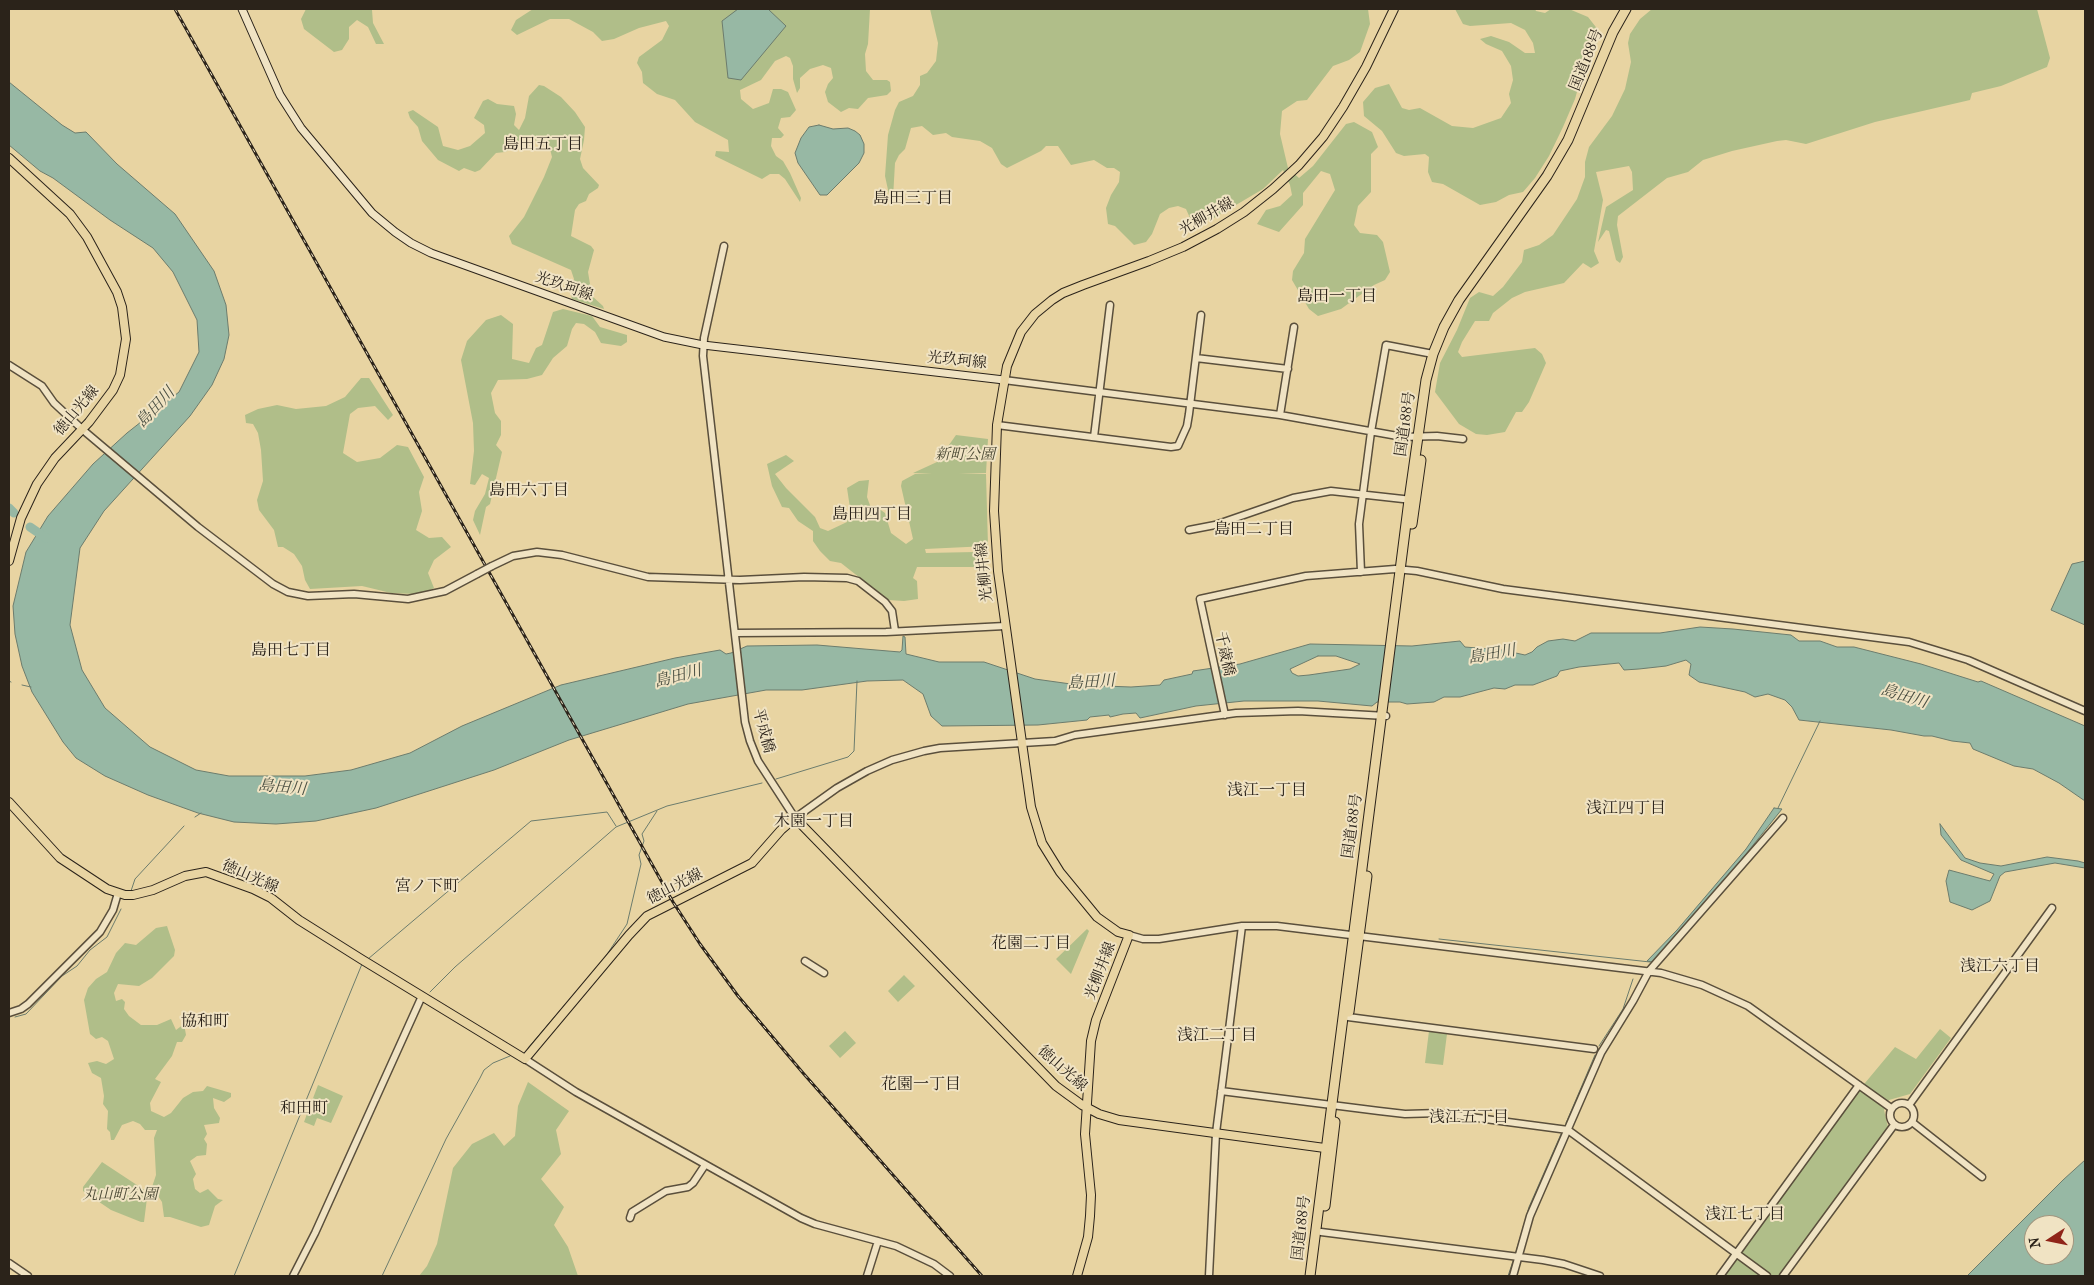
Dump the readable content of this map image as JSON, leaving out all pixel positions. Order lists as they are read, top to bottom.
{
  "streets": {
    "highway": ["国道188号"],
    "main road": ["光柳井線", "光玖珂線", "徳山光線"],
    "street": ["千歳橋", "平成橋"]
  },
  "crossings": [
    ["国道188号", "徳山光線"],
    ["光柳井線", "光玖珂線"],
    ["光柳井線", "徳山光線"],
    ["光玖珂線", "平成橋"],
    ["徳山光線", "平成橋"]
  ],
  "districts": [
    "島田五丁目",
    "島田三丁目",
    "島田一丁目",
    "島田六丁目",
    "島田四丁目",
    "島田二丁目",
    "島田七丁目",
    "浅江一丁目",
    "浅江四丁目",
    "木園一丁目",
    "宮ノ下町",
    "花園二丁目",
    "浅江六丁目",
    "協和町",
    "浅江二丁目",
    "花園一丁目",
    "和田町",
    "浅江五丁目",
    "浅江七丁目"
  ],
  "water": ["島田川"],
  "parks": ["新町公園", "丸山町公園"],
  "north": "left"
}
